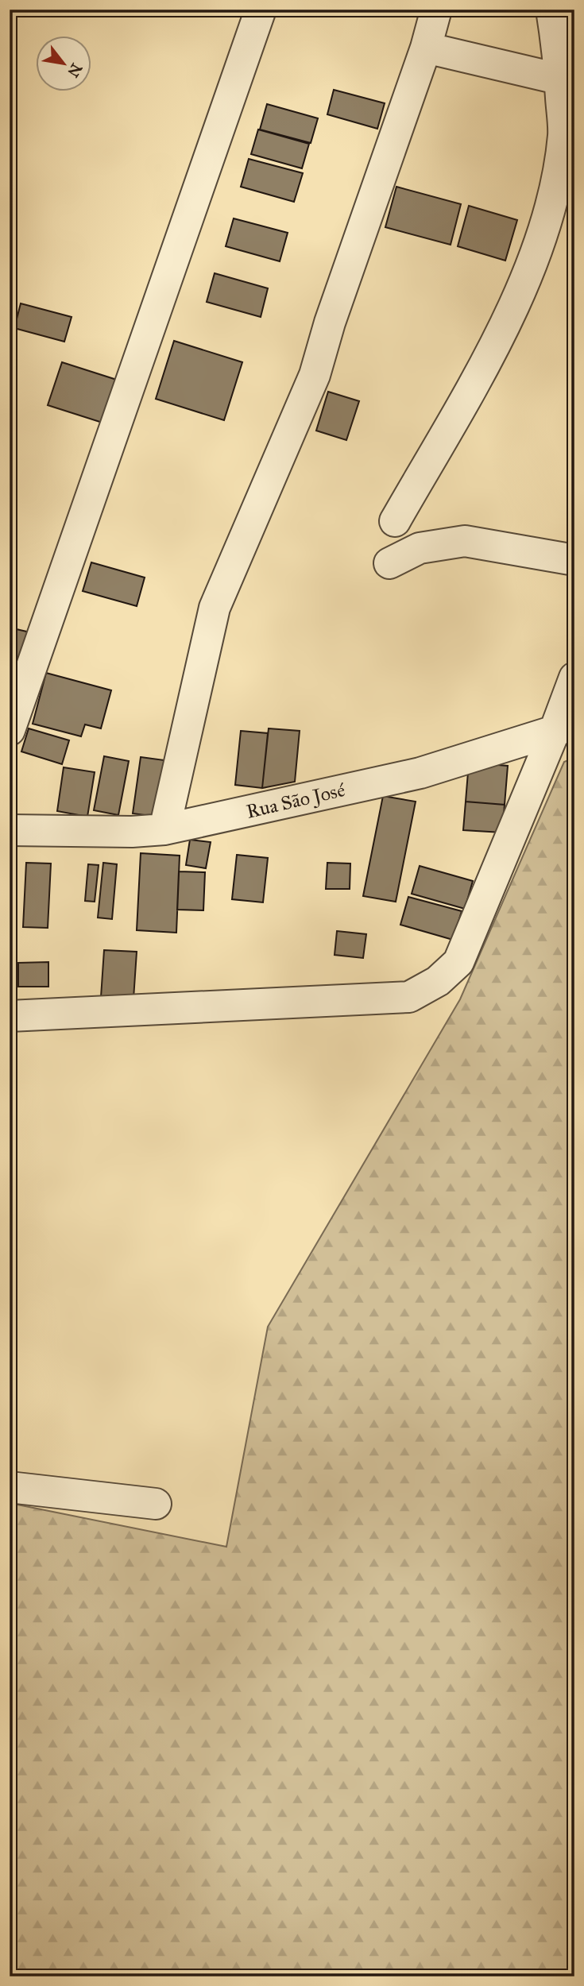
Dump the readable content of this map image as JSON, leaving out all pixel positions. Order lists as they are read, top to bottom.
{
  "streets": {
    "street": ["Rua São José"]
  },
  "north": "bottom right"
}
